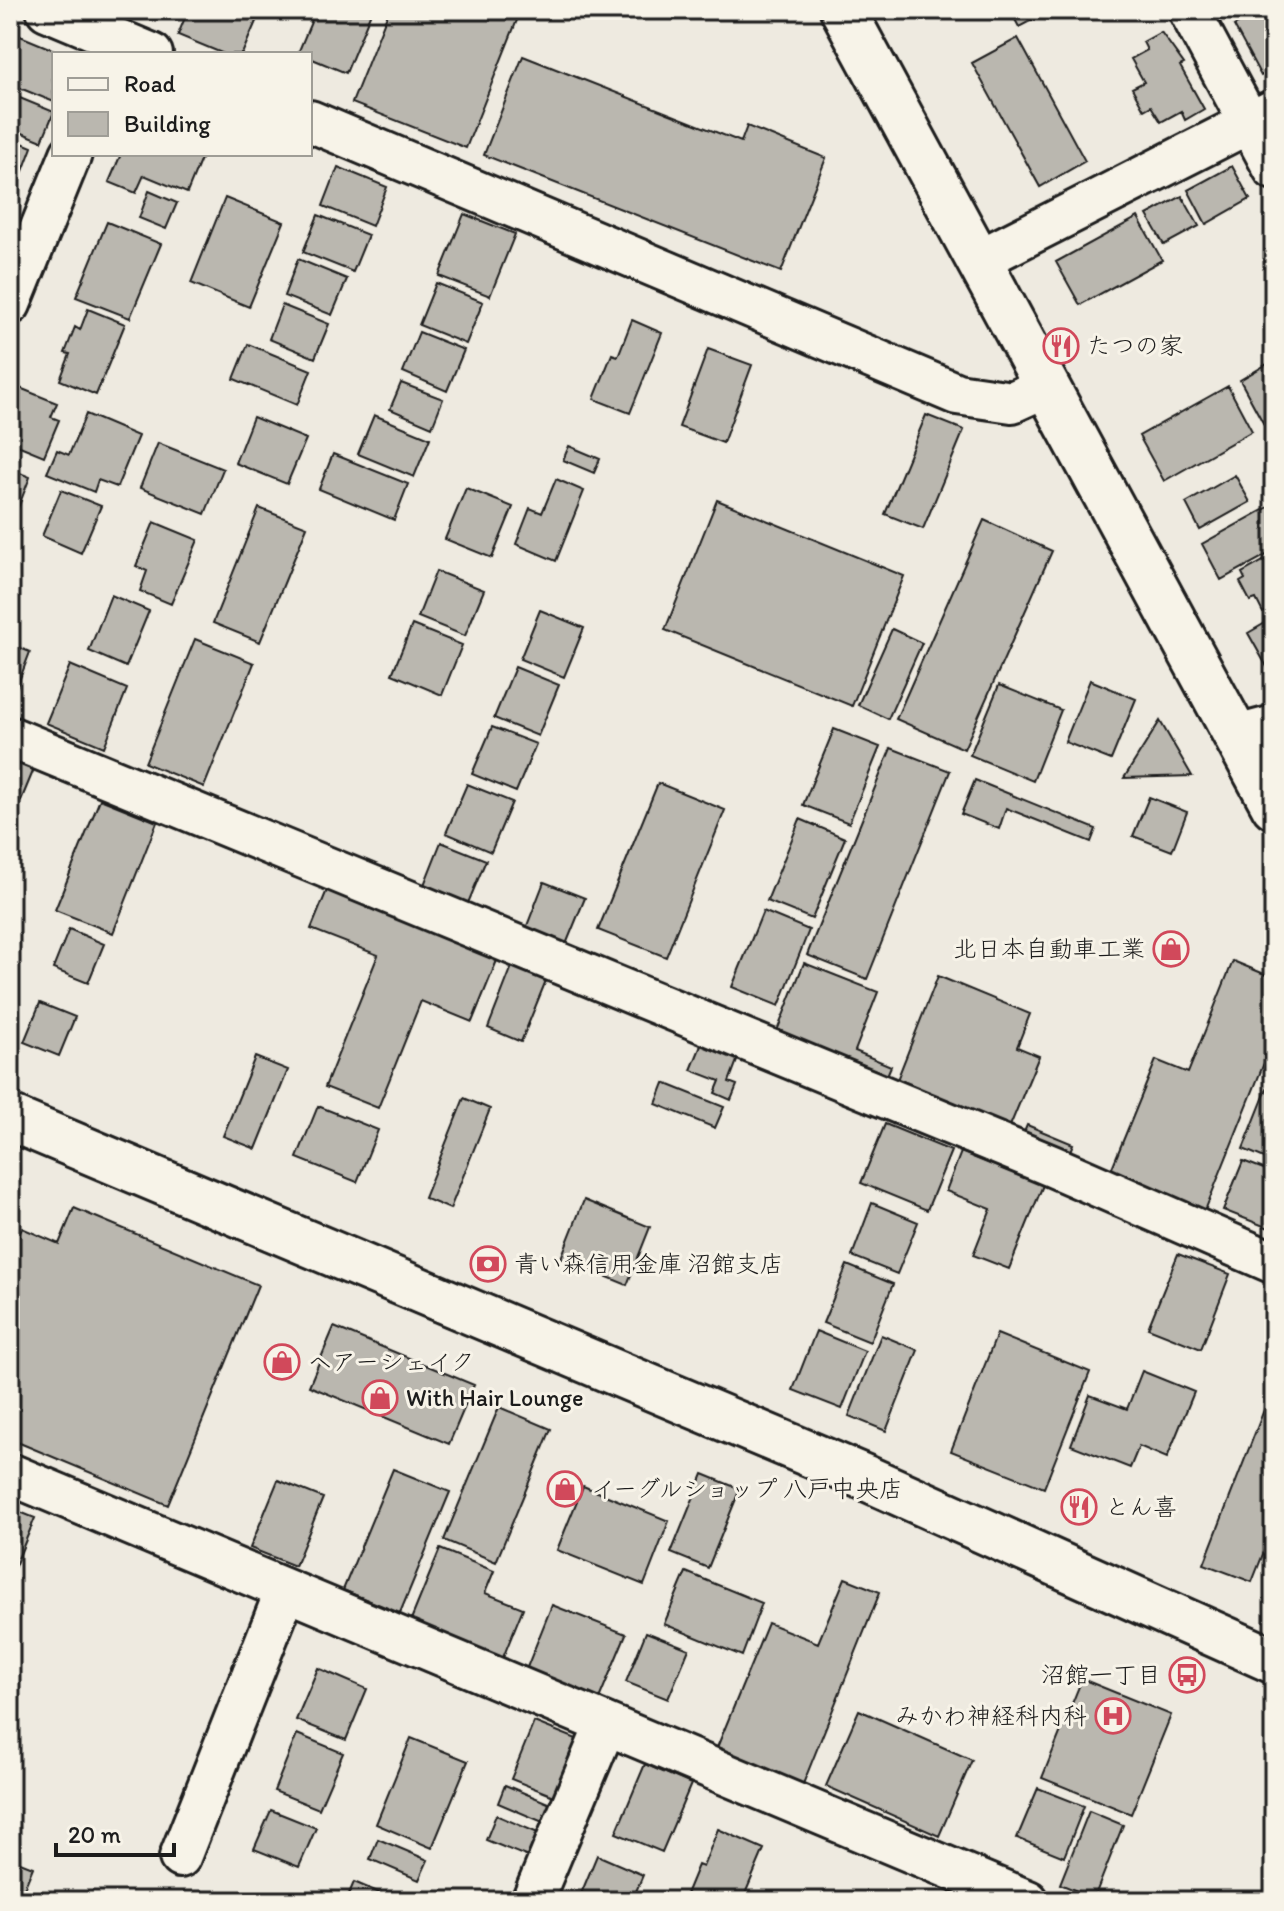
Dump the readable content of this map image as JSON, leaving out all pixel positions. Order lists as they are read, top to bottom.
{
  "places": {
    "restaurant": ["たつの家", "とん喜"],
    "shop": [
      "北日本自動車工業",
      "ヘアーシェイク",
      "With Hair Lounge",
      "イーグルショップ 八戸中央店"
    ],
    "bank": ["青い森信用金庫 沼館支店"],
    "bus stop": ["沼館一丁目"],
    "hospital": ["みかわ神経科内科"]
  },
  "legend": ["Road", "Building"],
  "scale_bar": "20 m"
}
